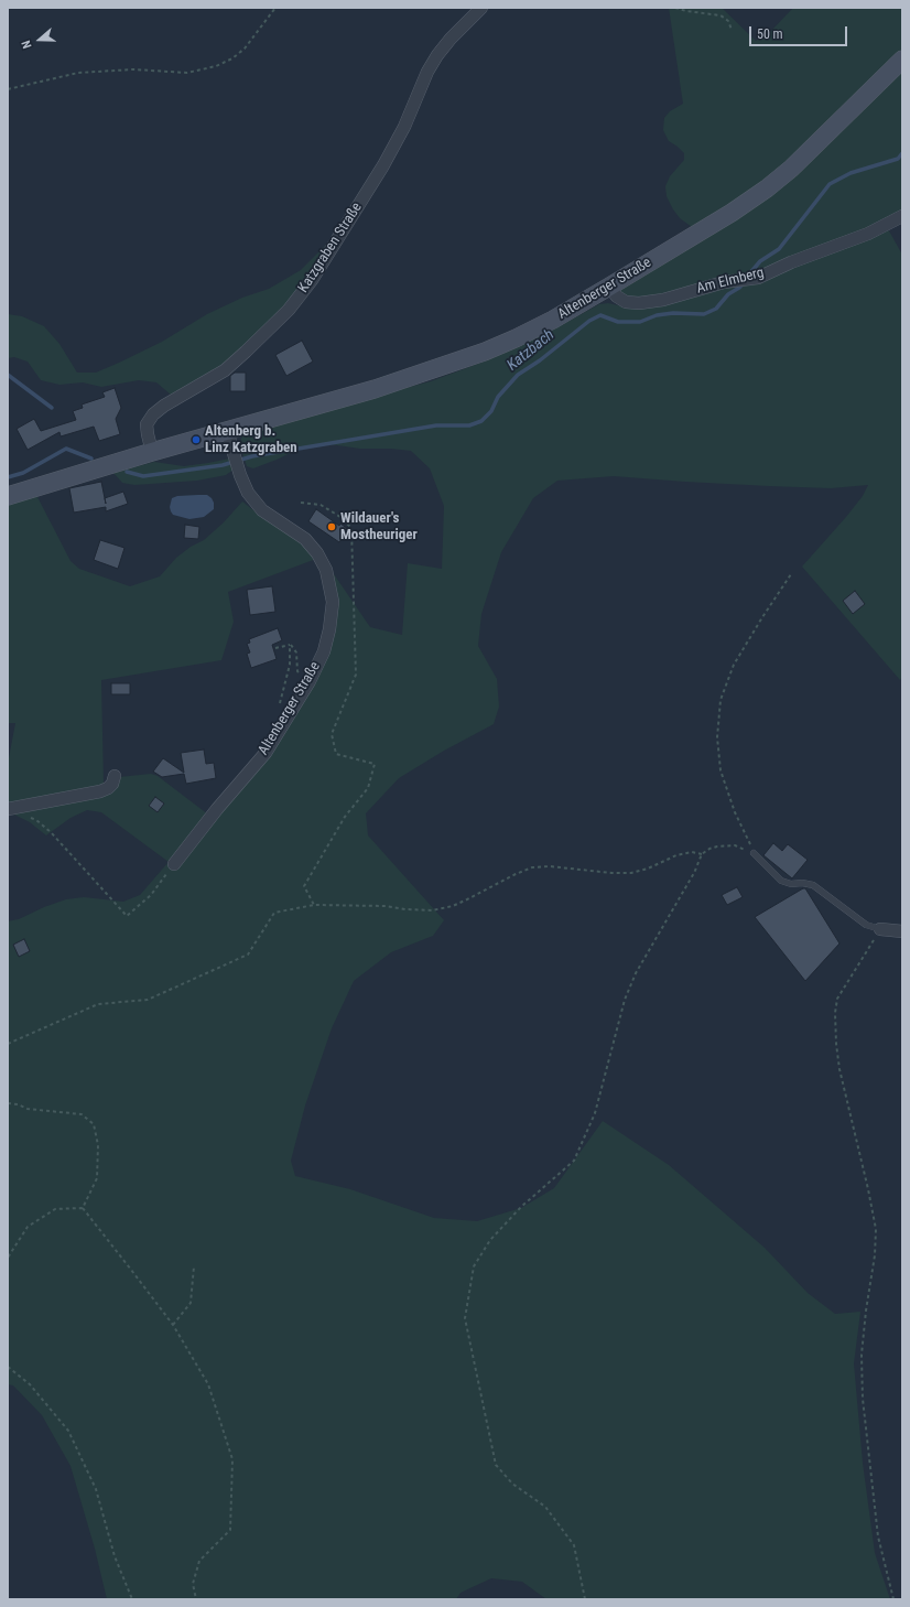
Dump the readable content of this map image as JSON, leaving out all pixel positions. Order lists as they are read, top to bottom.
{
  "streets": {
    "street": ["Katzgraben Straße", "Am Elmberg", "Altenberger Straße"]
  },
  "crossings": [
    ["Katzgraben Straße", "Altenberger Straße"],
    ["Am Elmberg", "Altenberger Straße"]
  ],
  "water": ["Katzbach"],
  "places": ["Altenberg b. Linz Katzgraben", "Wildauer's Mostheuriger"],
  "scale_bar": "50 m",
  "north": "left"
}
